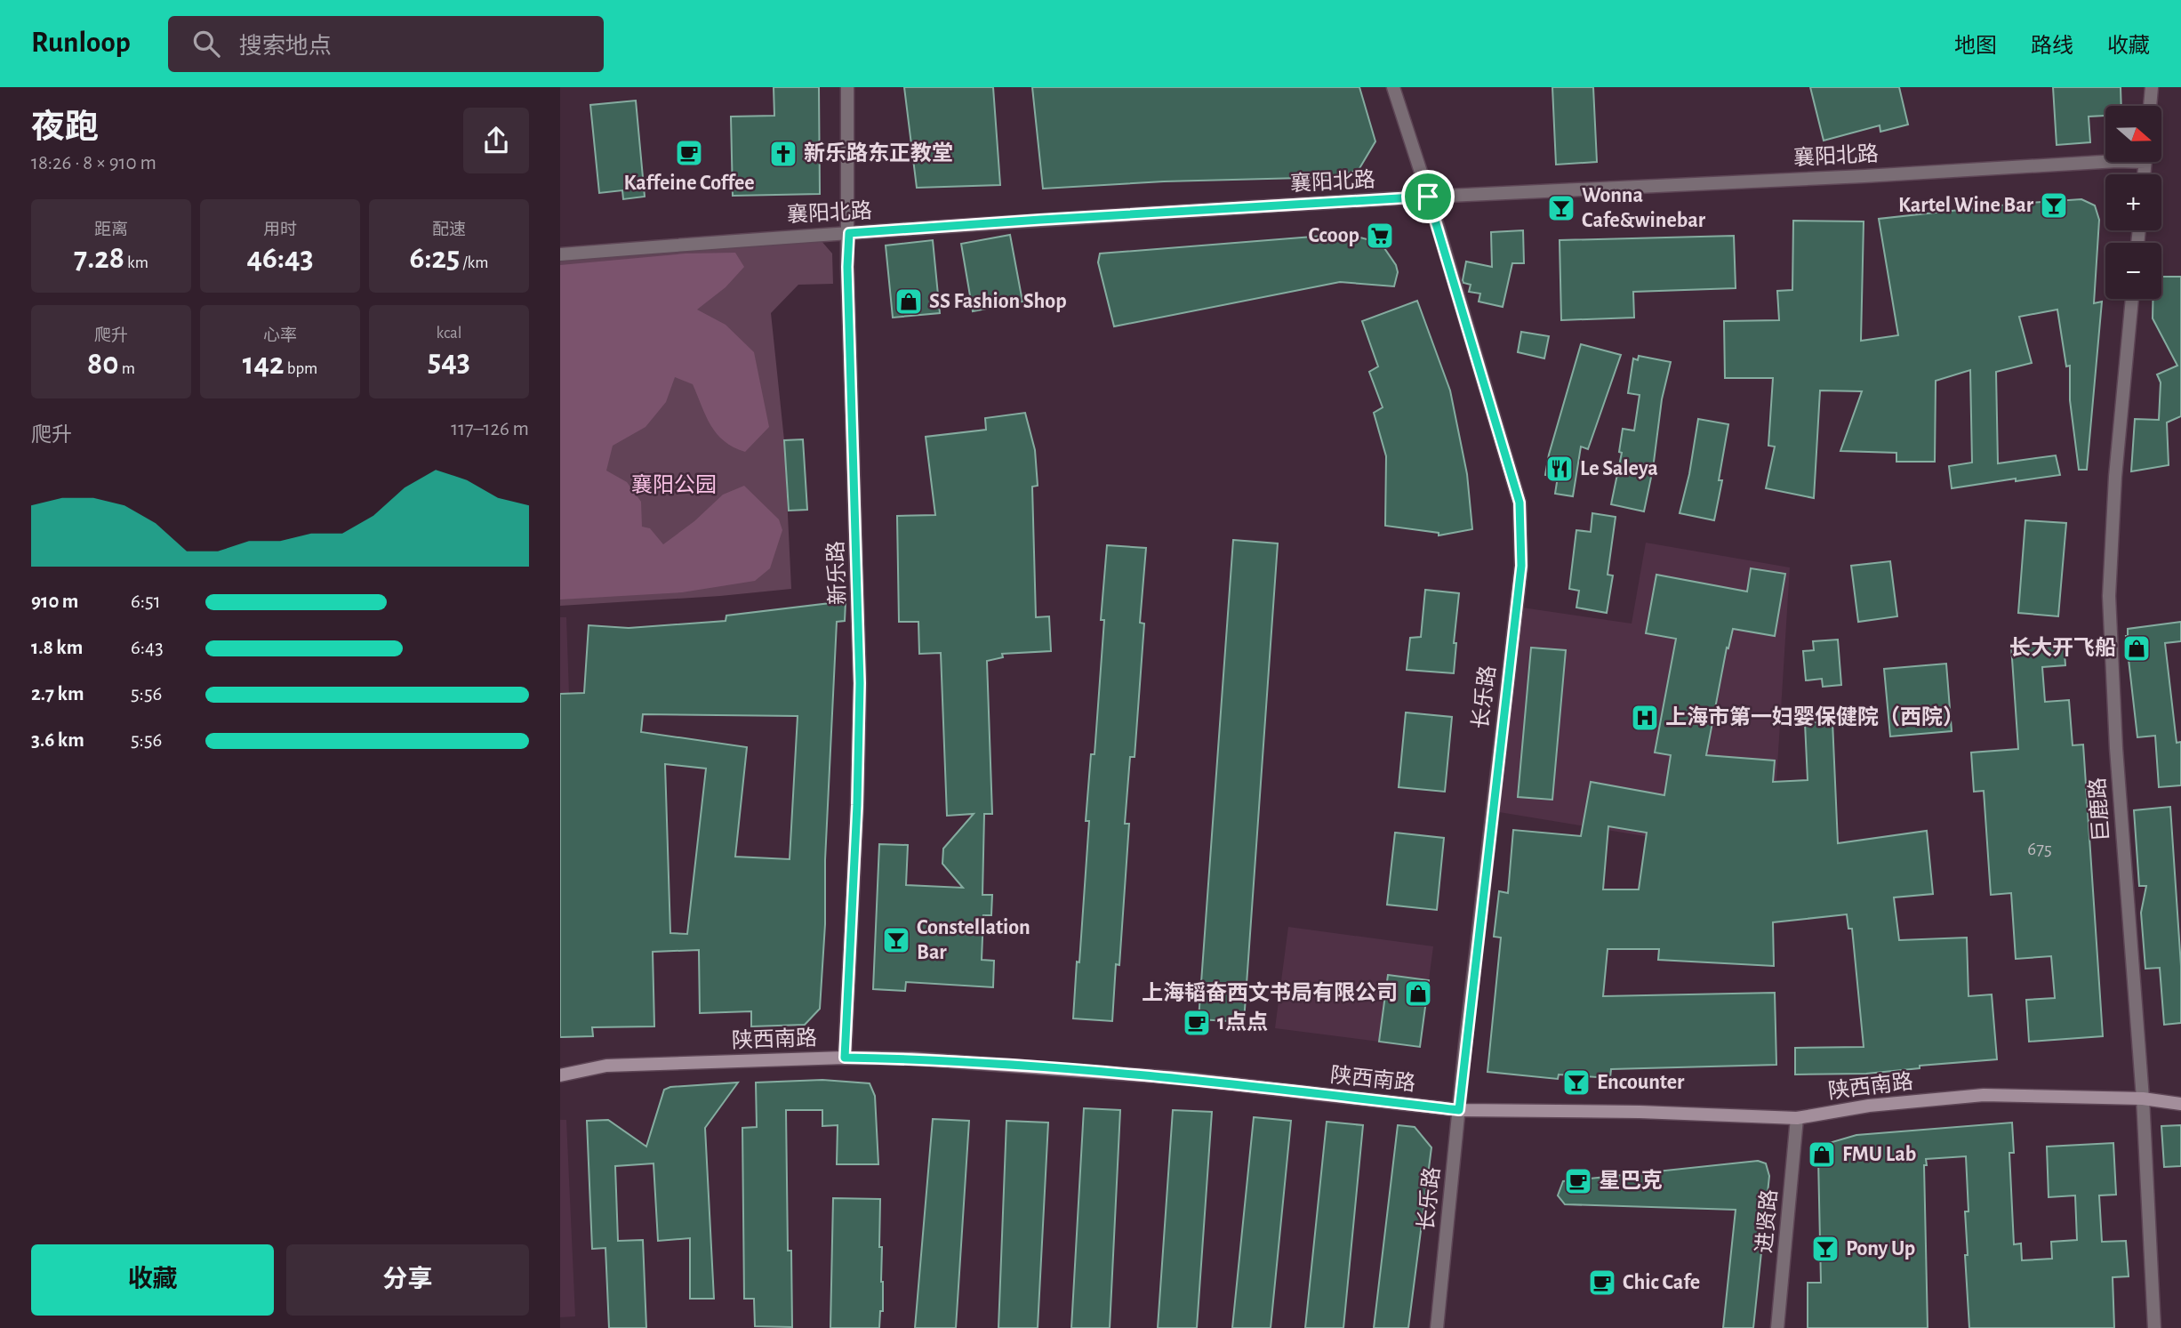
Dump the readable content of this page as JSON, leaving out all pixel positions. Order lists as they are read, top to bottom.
{
  "streets": {
    "main road": ["陕西南路"],
    "street": [
      "襄阳北路",
      "新乐路",
      "长乐路",
      "巨鹿路",
      "进贤路"
    ]
  },
  "crossings": [
    ["襄阳北路", "新乐路"],
    ["襄阳北路", "长乐路"],
    ["新乐路", "陕西南路"],
    ["长乐路", "陕西南路"],
    ["巨鹿路", "陕西南路"],
    ["陕西南路", "进贤路"]
  ],
  "parks": ["襄阳公园"],
  "places": {
    "cafe": [
      "Kaffeine Coffee",
      "1点点",
      "星巴克",
      "Chic Cafe"
    ],
    "church": ["新乐路东正教堂"],
    "bar": [
      "Kartel Wine Bar",
      "Wonna Cafe&winebar",
      "Constellation Bar",
      "Encounter",
      "Pony Up"
    ],
    "supermarket": ["Ccoop"],
    "shop": [
      "SS Fashion Shop",
      "长大开飞船",
      "上海韬奋西文书局有限公司",
      "FMU Lab"
    ],
    "restaurant": ["Le Saleya"],
    "hospital": ["上海市第一妇婴保健院（西院）"]
  },
  "house_numbers": ["675"],
  "north": "right",
  "page": {
    "header": "Runloop",
    "search": "搜索地点",
    "nav": ["地图", "路线", "收藏"],
    "heading": ["夜跑", "18:26 · 8 × 910 m"],
    "map_buttons": ["+", "−"],
    "stats": [
      ["距离", "7.28 km"],
      ["用时", "46:43"],
      ["配速", "6:25 /km"],
      ["爬升", "80 m"],
      ["心率", "142 bpm"],
      ["kcal", "543"]
    ],
    "chart": ["爬升", "117–126 m"],
    "list": [
      {
        "name": "910 m",
        "note": "6:51"
      },
      {
        "name": "1.8 km",
        "note": "6:43"
      },
      {
        "name": "2.7 km",
        "note": "5:56"
      },
      {
        "name": "3.6 km",
        "note": "5:56"
      }
    ],
    "buttons": ["收藏", "分享"]
  }
}
